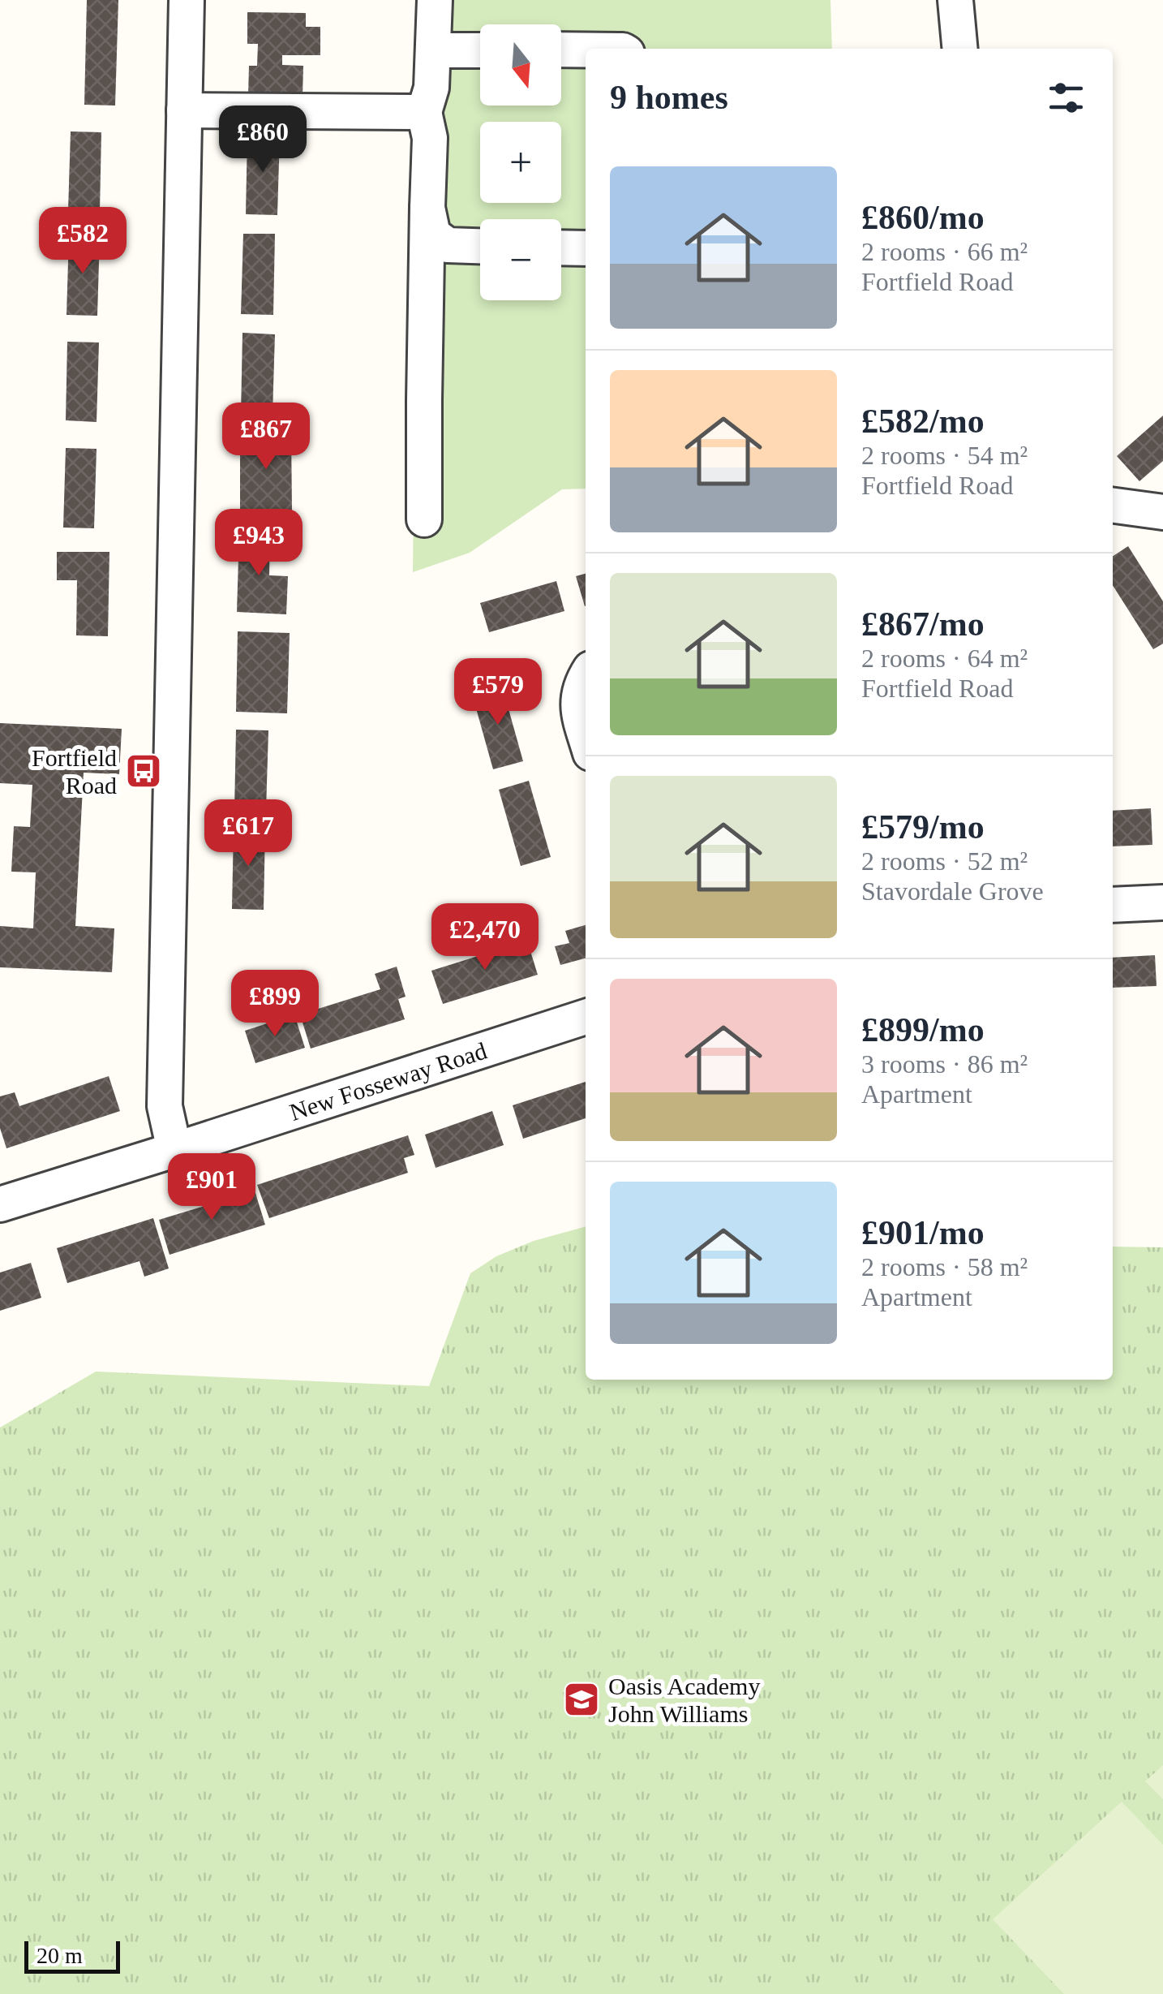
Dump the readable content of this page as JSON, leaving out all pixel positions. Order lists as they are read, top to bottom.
{
  "streets": {
    "street": ["New Fosseway Road"]
  },
  "places": {
    "bus stop": ["Fortfield Road"],
    "school or university": ["Oasis Academy John Williams"]
  },
  "scale_bar": "20 m",
  "north": "bottom",
  "page": {
    "map_buttons": ["+", "−"],
    "heading": "9 homes",
    "price": [
      "£860",
      "£582",
      "£867",
      "£943",
      "£579",
      "£617",
      "£2,470",
      "£899",
      "£901"
    ],
    "list": [
      {
        "name": "£860/mo",
        "note": "2 rooms · 66 m² · Fortfield Road"
      },
      {
        "name": "£582/mo",
        "note": "2 rooms · 54 m² · Fortfield Road"
      },
      {
        "name": "£867/mo",
        "note": "2 rooms · 64 m² · Fortfield Road"
      },
      {
        "name": "£579/mo",
        "note": "2 rooms · 52 m² · Stavordale Grove"
      },
      {
        "name": "£899/mo",
        "note": "3 rooms · 86 m² · Apartment"
      },
      {
        "name": "£901/mo",
        "note": "2 rooms · 58 m² · Apartment"
      }
    ],
    "scale": "20 m"
  }
}
